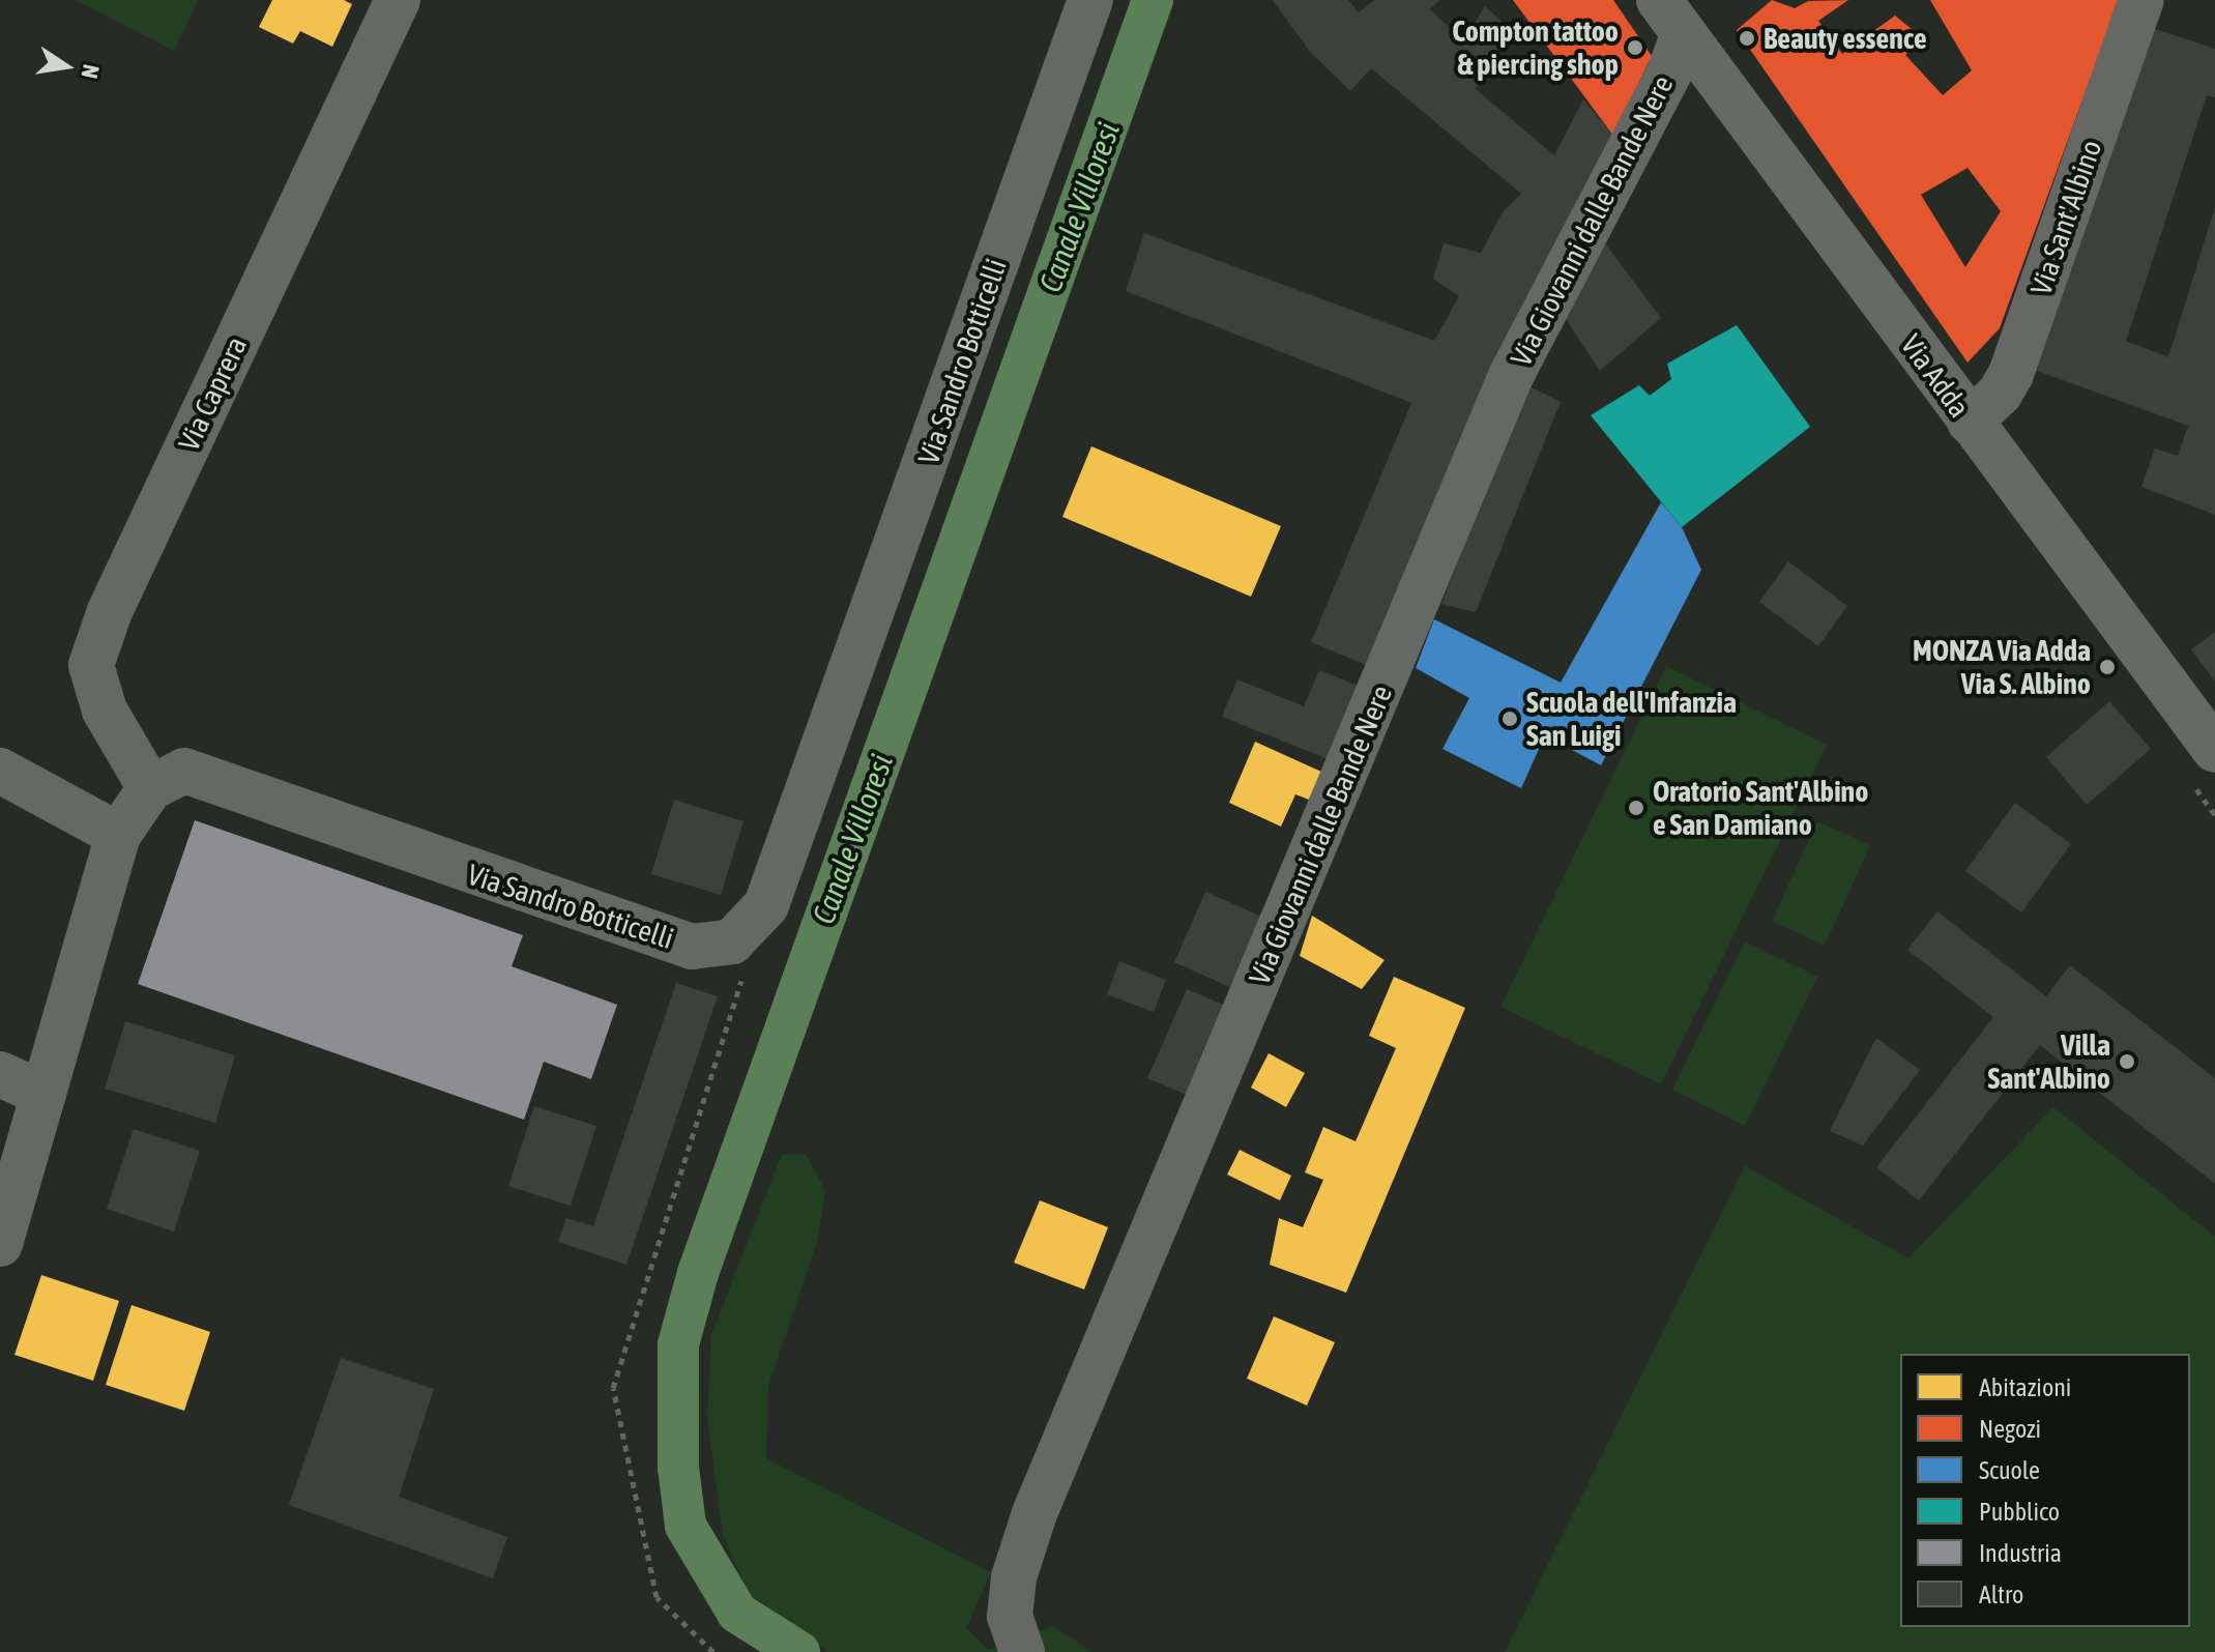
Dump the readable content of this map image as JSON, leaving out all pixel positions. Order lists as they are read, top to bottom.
{
  "streets": {
    "main road": ["Via Adda"],
    "street": [
      "Via Sant'Albino",
      "Via Giovanni dalle Bande Nere",
      "Via Sandro Botticelli",
      "Via Caprera"
    ]
  },
  "crossings": [
    ["Via Sant'Albino", "Via Adda"],
    ["Via Giovanni dalle Bande Nere", "Via Adda"],
    ["Via Sandro Botticelli", "Via Caprera"]
  ],
  "water": ["Canale Villoresi"],
  "places": [
    "Beauty essence",
    "Compton tattoo & piercing shop",
    "MONZA Via Adda Via S. Albino",
    "Scuola dell'Infanzia San Luigi",
    "Oratorio Sant'Albino e San Damiano",
    "Villa Sant'Albino"
  ],
  "legend": [
    "Abitazioni",
    "Negozi",
    "Scuole",
    "Pubblico",
    "Industria",
    "Altro"
  ],
  "north": "right"
}
